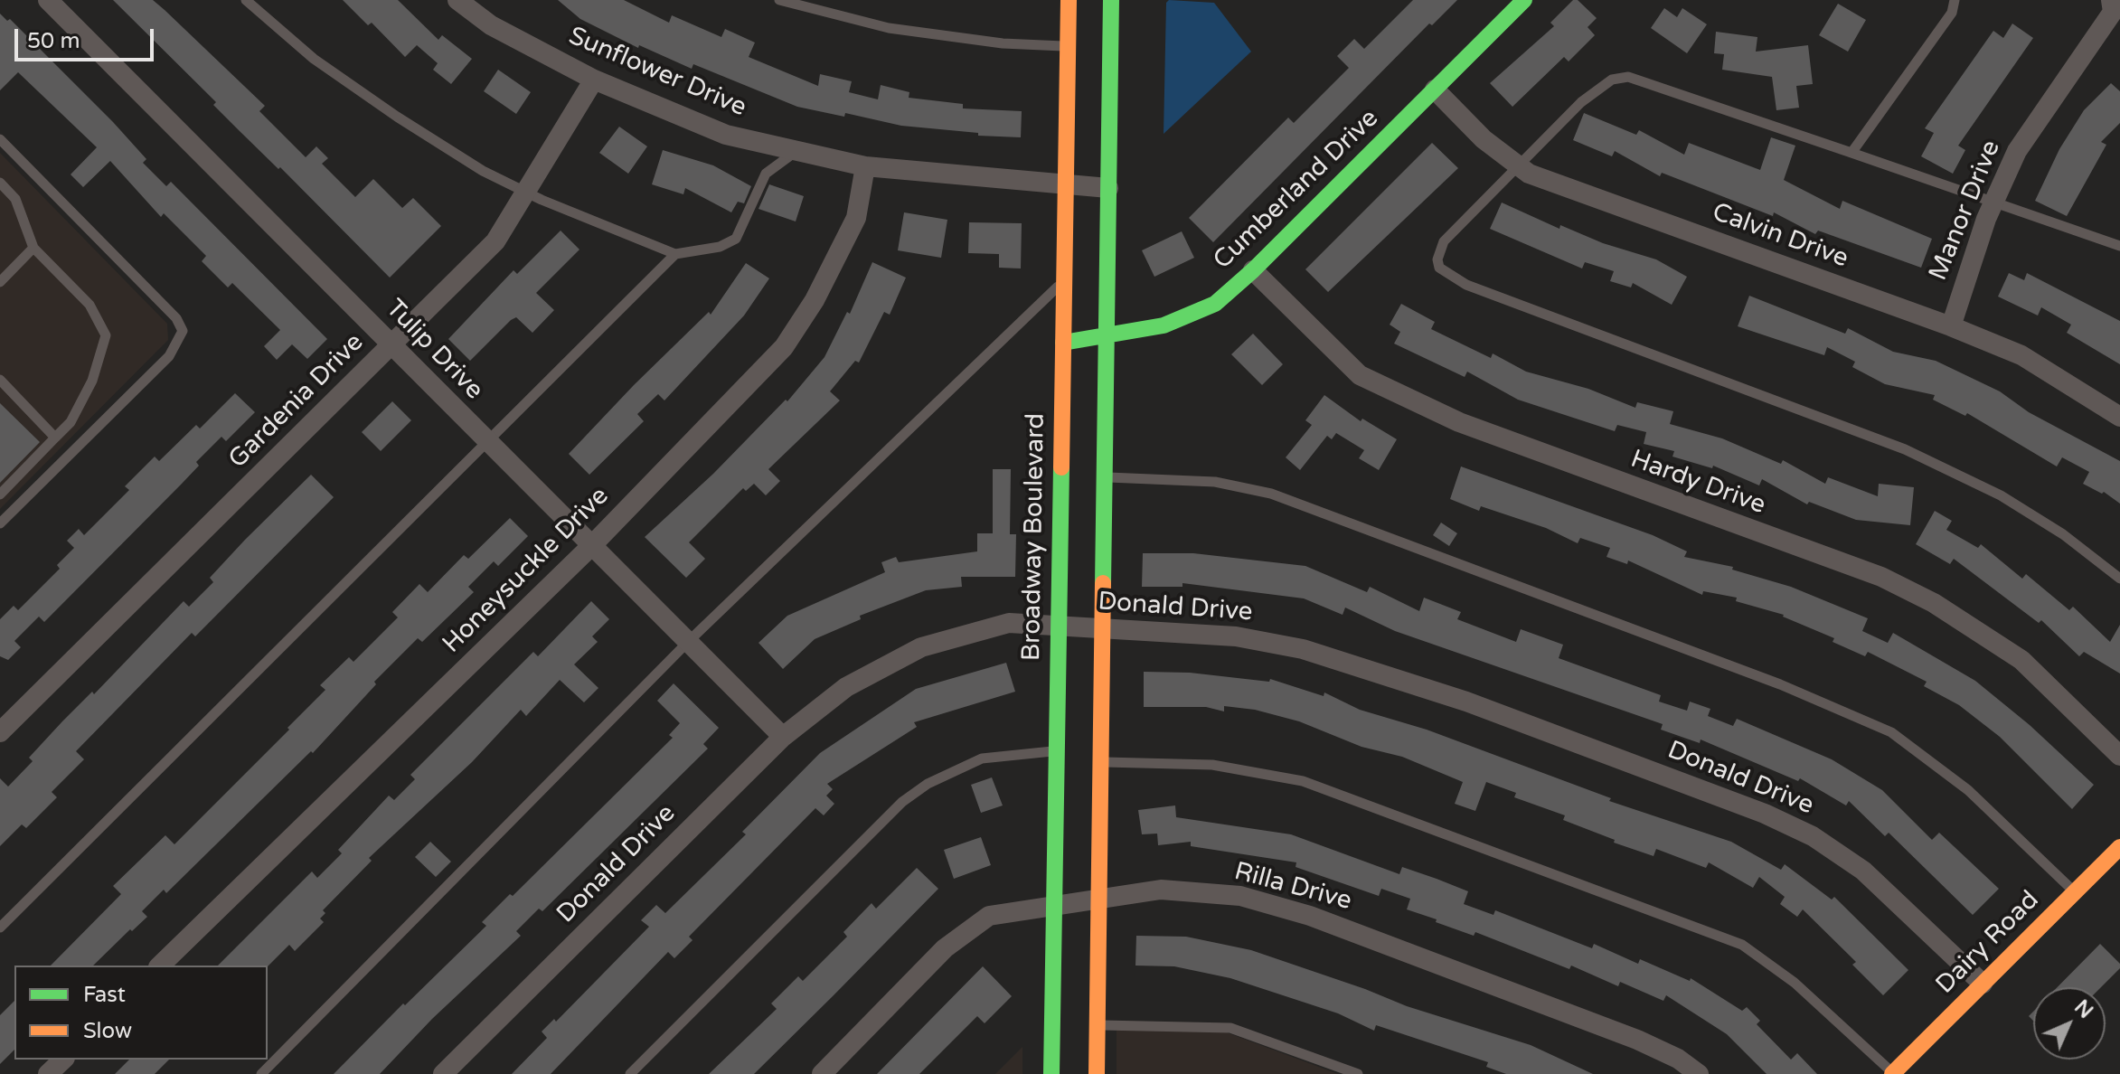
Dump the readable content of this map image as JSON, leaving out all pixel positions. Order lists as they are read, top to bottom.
{
  "streets": {
    "main road": ["Cumberland Drive", "Broadway Boulevard", "Dairy Road"],
    "street": [
      "Sunflower Drive",
      "Manor Drive",
      "Calvin Drive",
      "Tulip Drive",
      "Gardenia Drive",
      "Hardy Drive",
      "Honeysuckle Drive",
      "Donald Drive",
      "Rilla Drive"
    ]
  },
  "crossings": [
    ["Sunflower Drive", "Gardenia Drive"],
    ["Sunflower Drive", "Broadway Boulevard"],
    ["Sunflower Drive", "Honeysuckle Drive"],
    ["Cumberland Drive", "Calvin Drive"],
    ["Cumberland Drive", "Hardy Drive"],
    ["Cumberland Drive", "Broadway Boulevard"],
    ["Manor Drive", "Calvin Drive"],
    ["Tulip Drive", "Gardenia Drive"],
    ["Tulip Drive", "Honeysuckle Drive"],
    ["Tulip Drive", "Donald Drive"],
    ["Broadway Boulevard", "Donald Drive"],
    ["Broadway Boulevard", "Rilla Drive"],
    ["Donald Drive", "Dairy Road"]
  ],
  "legend": ["Fast", "Slow"],
  "scale_bar": "50 m",
  "north": "top right"
}
